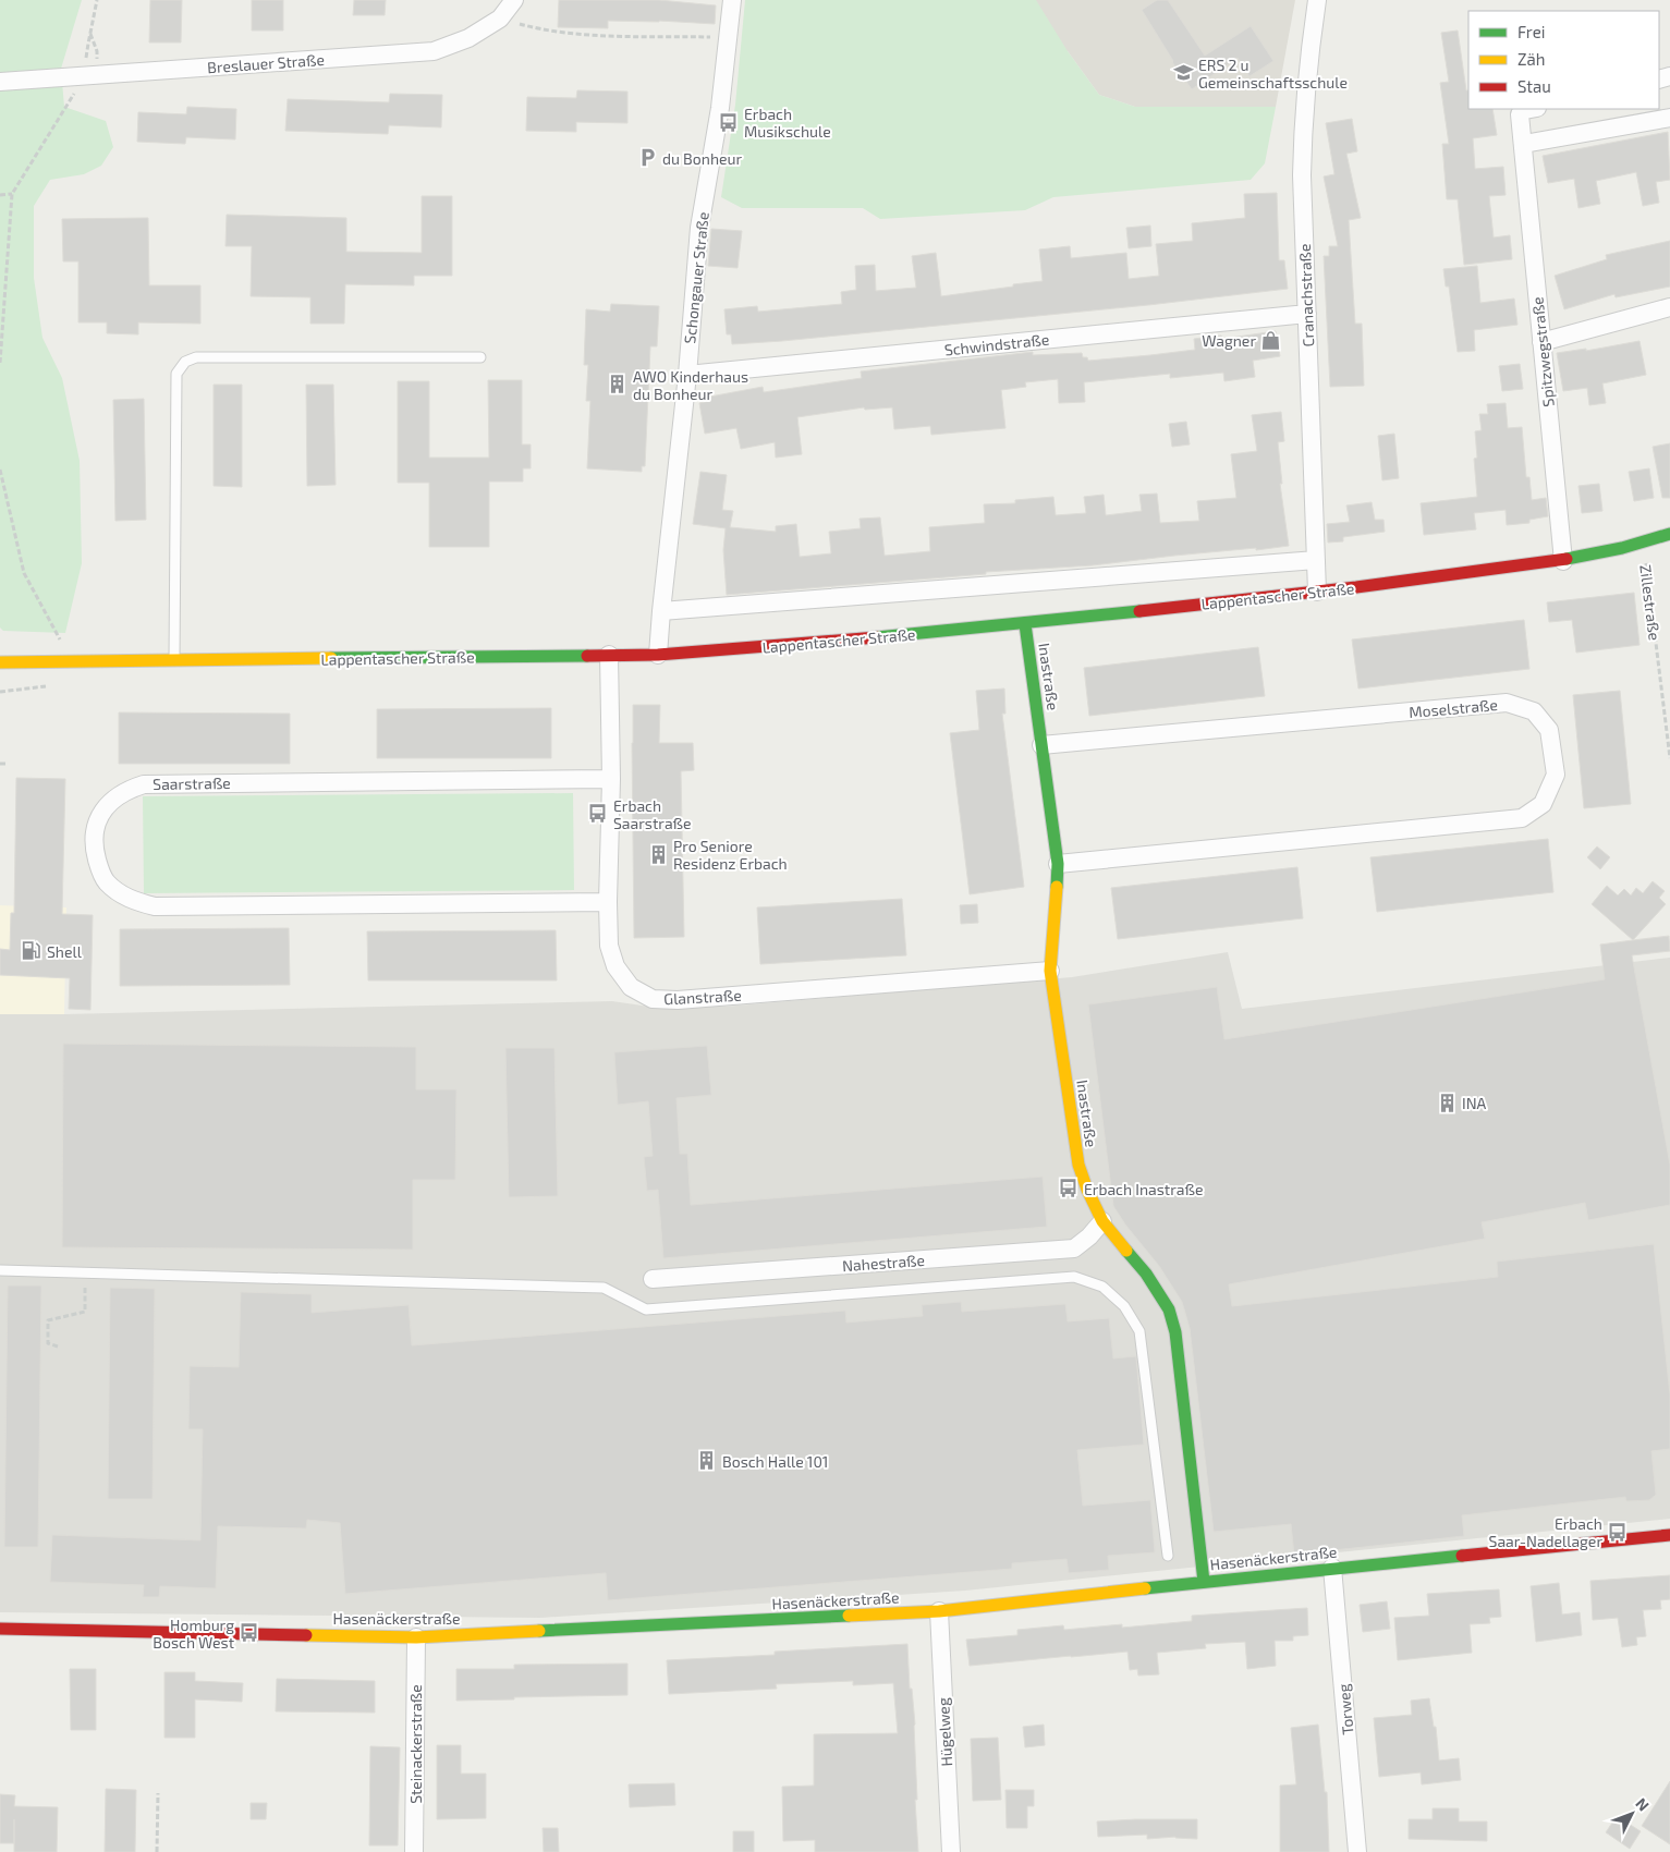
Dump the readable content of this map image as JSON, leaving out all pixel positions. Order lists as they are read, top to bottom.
{
  "streets": {
    "street": [
      "Breslauer Straße",
      "Schongauer Straße",
      "Cranachstraße",
      "Schwindstraße",
      "Spitzwegstraße",
      "Lappentascher Straße",
      "Inastraße",
      "Moselstraße",
      "Saarstraße",
      "Glanstraße",
      "Nahestraße",
      "Hasenäckerstraße",
      "Torweg",
      "Hügelweg",
      "Steinackerstraße"
    ],
    "path": ["Zillestraße"]
  },
  "crossings": [
    ["Schongauer Straße", "Schwindstraße"],
    ["Schongauer Straße", "Lappentascher Straße"],
    ["Cranachstraße", "Schwindstraße"],
    ["Cranachstraße", "Lappentascher Straße"],
    ["Spitzwegstraße", "Lappentascher Straße"],
    ["Lappentascher Straße", "Zillestraße"],
    ["Lappentascher Straße", "Inastraße"],
    ["Lappentascher Straße", "Glanstraße"],
    ["Inastraße", "Moselstraße"],
    ["Inastraße", "Glanstraße"],
    ["Inastraße", "Nahestraße"],
    ["Inastraße", "Hasenäckerstraße"],
    ["Saarstraße", "Glanstraße"],
    ["Hasenäckerstraße", "Torweg"],
    ["Hasenäckerstraße", "Hügelweg"],
    ["Hasenäckerstraße", "Steinackerstraße"]
  ],
  "places": {
    "school or university": ["ERS 2 u Gemeinschaftsschule"],
    "bus stop": [
      "Erbach Musikschule",
      "Erbach Saarstraße",
      "Erbach Inastraße",
      "Erbach Saar-Nadellager",
      "Homburg Bosch West"
    ],
    "parking": ["du Bonheur"],
    "shop": ["Wagner"],
    "building": [
      "AWO Kinderhaus du Bonheur",
      "Pro Seniore Residenz Erbach",
      "INA",
      "Bosch Halle 101"
    ],
    "fuel station": ["Shell"]
  },
  "legend": ["Frei", "Zäh", "Stau"],
  "north": "top right"
}
